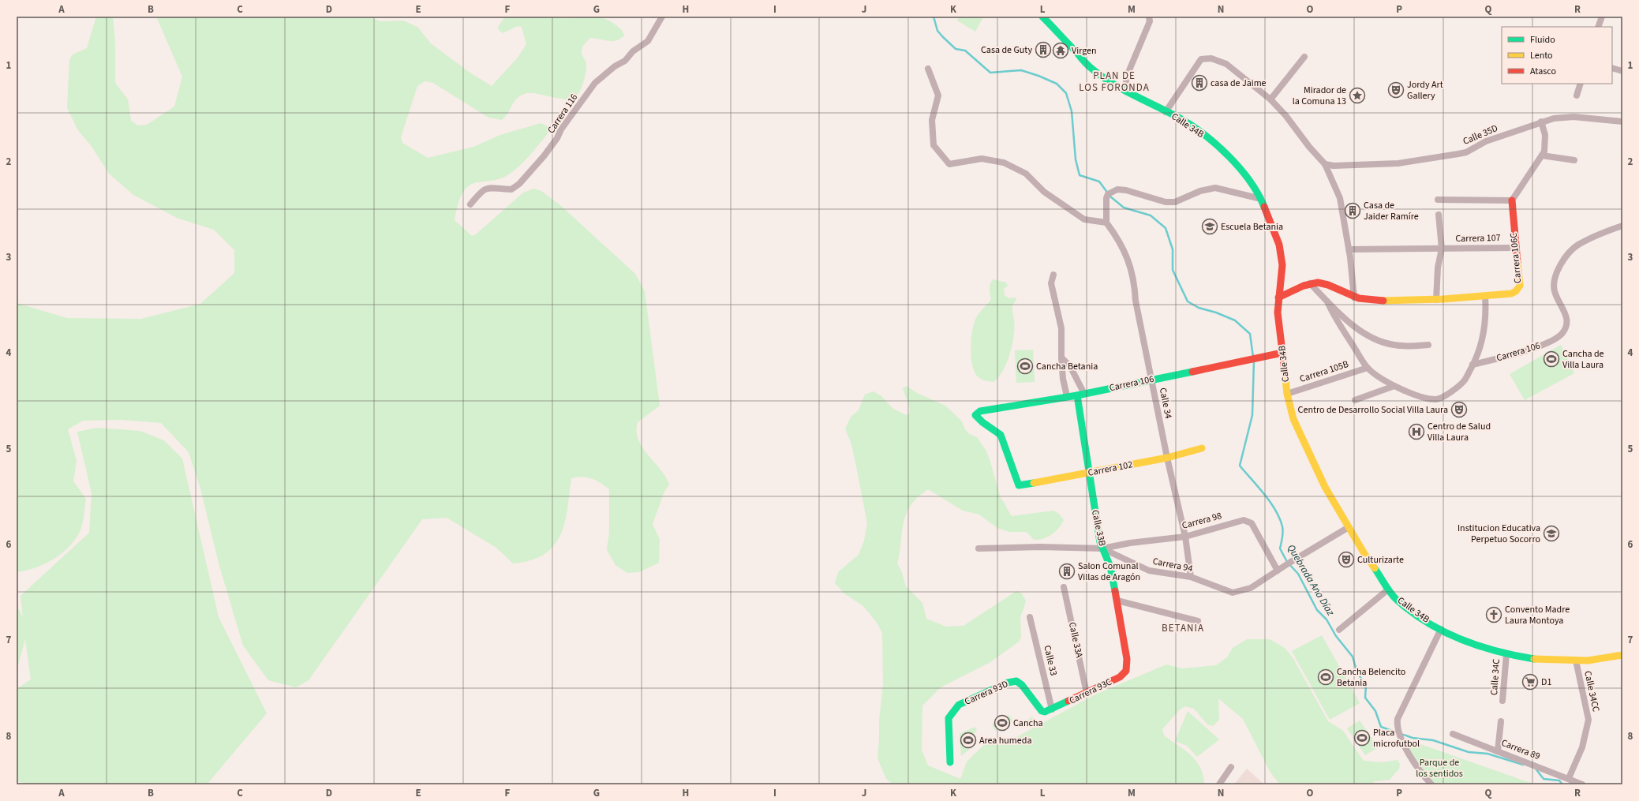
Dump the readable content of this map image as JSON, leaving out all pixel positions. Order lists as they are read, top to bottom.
{
  "streets": {
    "street": [
      "Carrera 116",
      "Calle 34B",
      "Calle 35D",
      "Carrera 107",
      "Carrera 106C",
      "Carrera 106",
      "Carrera 105B",
      "Calle 34",
      "Carrera 102",
      "Carrera 98",
      "Calle 33B",
      "Carrera 94",
      "Calle 33A",
      "Calle 33",
      "Calle 34C",
      "Carrera 93C",
      "Calle 34CC",
      "Carrera 93D",
      "Carrera 89"
    ]
  },
  "crossings": [
    ["Calle 34B", "Carrera 106"],
    ["Calle 34B", "Carrera 105B"],
    ["Calle 34B", "Carrera 94"],
    ["Calle 34B", "Calle 34C"],
    ["Calle 34B", "Calle 34CC"],
    ["Carrera 107", "Carrera 106C"],
    ["Carrera 106", "Carrera 105B"],
    ["Carrera 106", "Calle 34"],
    ["Carrera 106", "Carrera 102"],
    ["Carrera 106", "Calle 33B"],
    ["Calle 34", "Carrera 102"],
    ["Calle 34", "Carrera 98"],
    ["Calle 34", "Carrera 94"],
    ["Carrera 102", "Calle 33B"],
    ["Carrera 98", "Calle 33B"],
    ["Carrera 98", "Carrera 94"],
    ["Calle 33B", "Carrera 94"],
    ["Calle 33B", "Carrera 93C"],
    ["Calle 33A", "Carrera 93C"],
    ["Calle 33", "Carrera 93C"],
    ["Carrera 93C", "Carrera 93D"],
    ["Calle 34CC", "Carrera 89"]
  ],
  "districts": ["PLAN DE LOS FORONDA", "BETANIA"],
  "water": ["Quebrada Ana Díaz"],
  "parks": ["Parque de los sentidos"],
  "places": {
    "building": [
      "Casa de Guty",
      "casa de Jaime",
      "Casa de Jaider Ramíre",
      "Salon Comunal Villas de Aragón"
    ],
    "temple": ["Virgen"],
    "theatre": ["Jordy Art Gallery", "Centro de Desarrollo Social Villa Laura", "Culturizarte"],
    "place": ["Mirador de la Comuna 13"],
    "school or university": ["Escuela Betania", "Institucion Educativa Perpetuo Socorro"],
    "sports": [
      "Cancha de Villa Laura",
      "Cancha Betania",
      "Cancha Belencito Betania",
      "Cancha",
      "Placa microfutbol",
      "Area humeda"
    ],
    "hospital": ["Centro de Salud Villa Laura"],
    "church": ["Convento Madre Laura Montoya"],
    "supermarket": ["D1"]
  },
  "legend": ["Fluido", "Lento", "Atasco"],
  "grid": {
    "columns": [
      "A",
      "B",
      "C",
      "D",
      "E",
      "F",
      "G",
      "H",
      "I",
      "J",
      "K",
      "L",
      "M",
      "N",
      "O",
      "P",
      "Q",
      "R"
    ],
    "rows": [
      "1",
      "2",
      "3",
      "4",
      "5",
      "6",
      "7",
      "8"
    ]
  }
}
